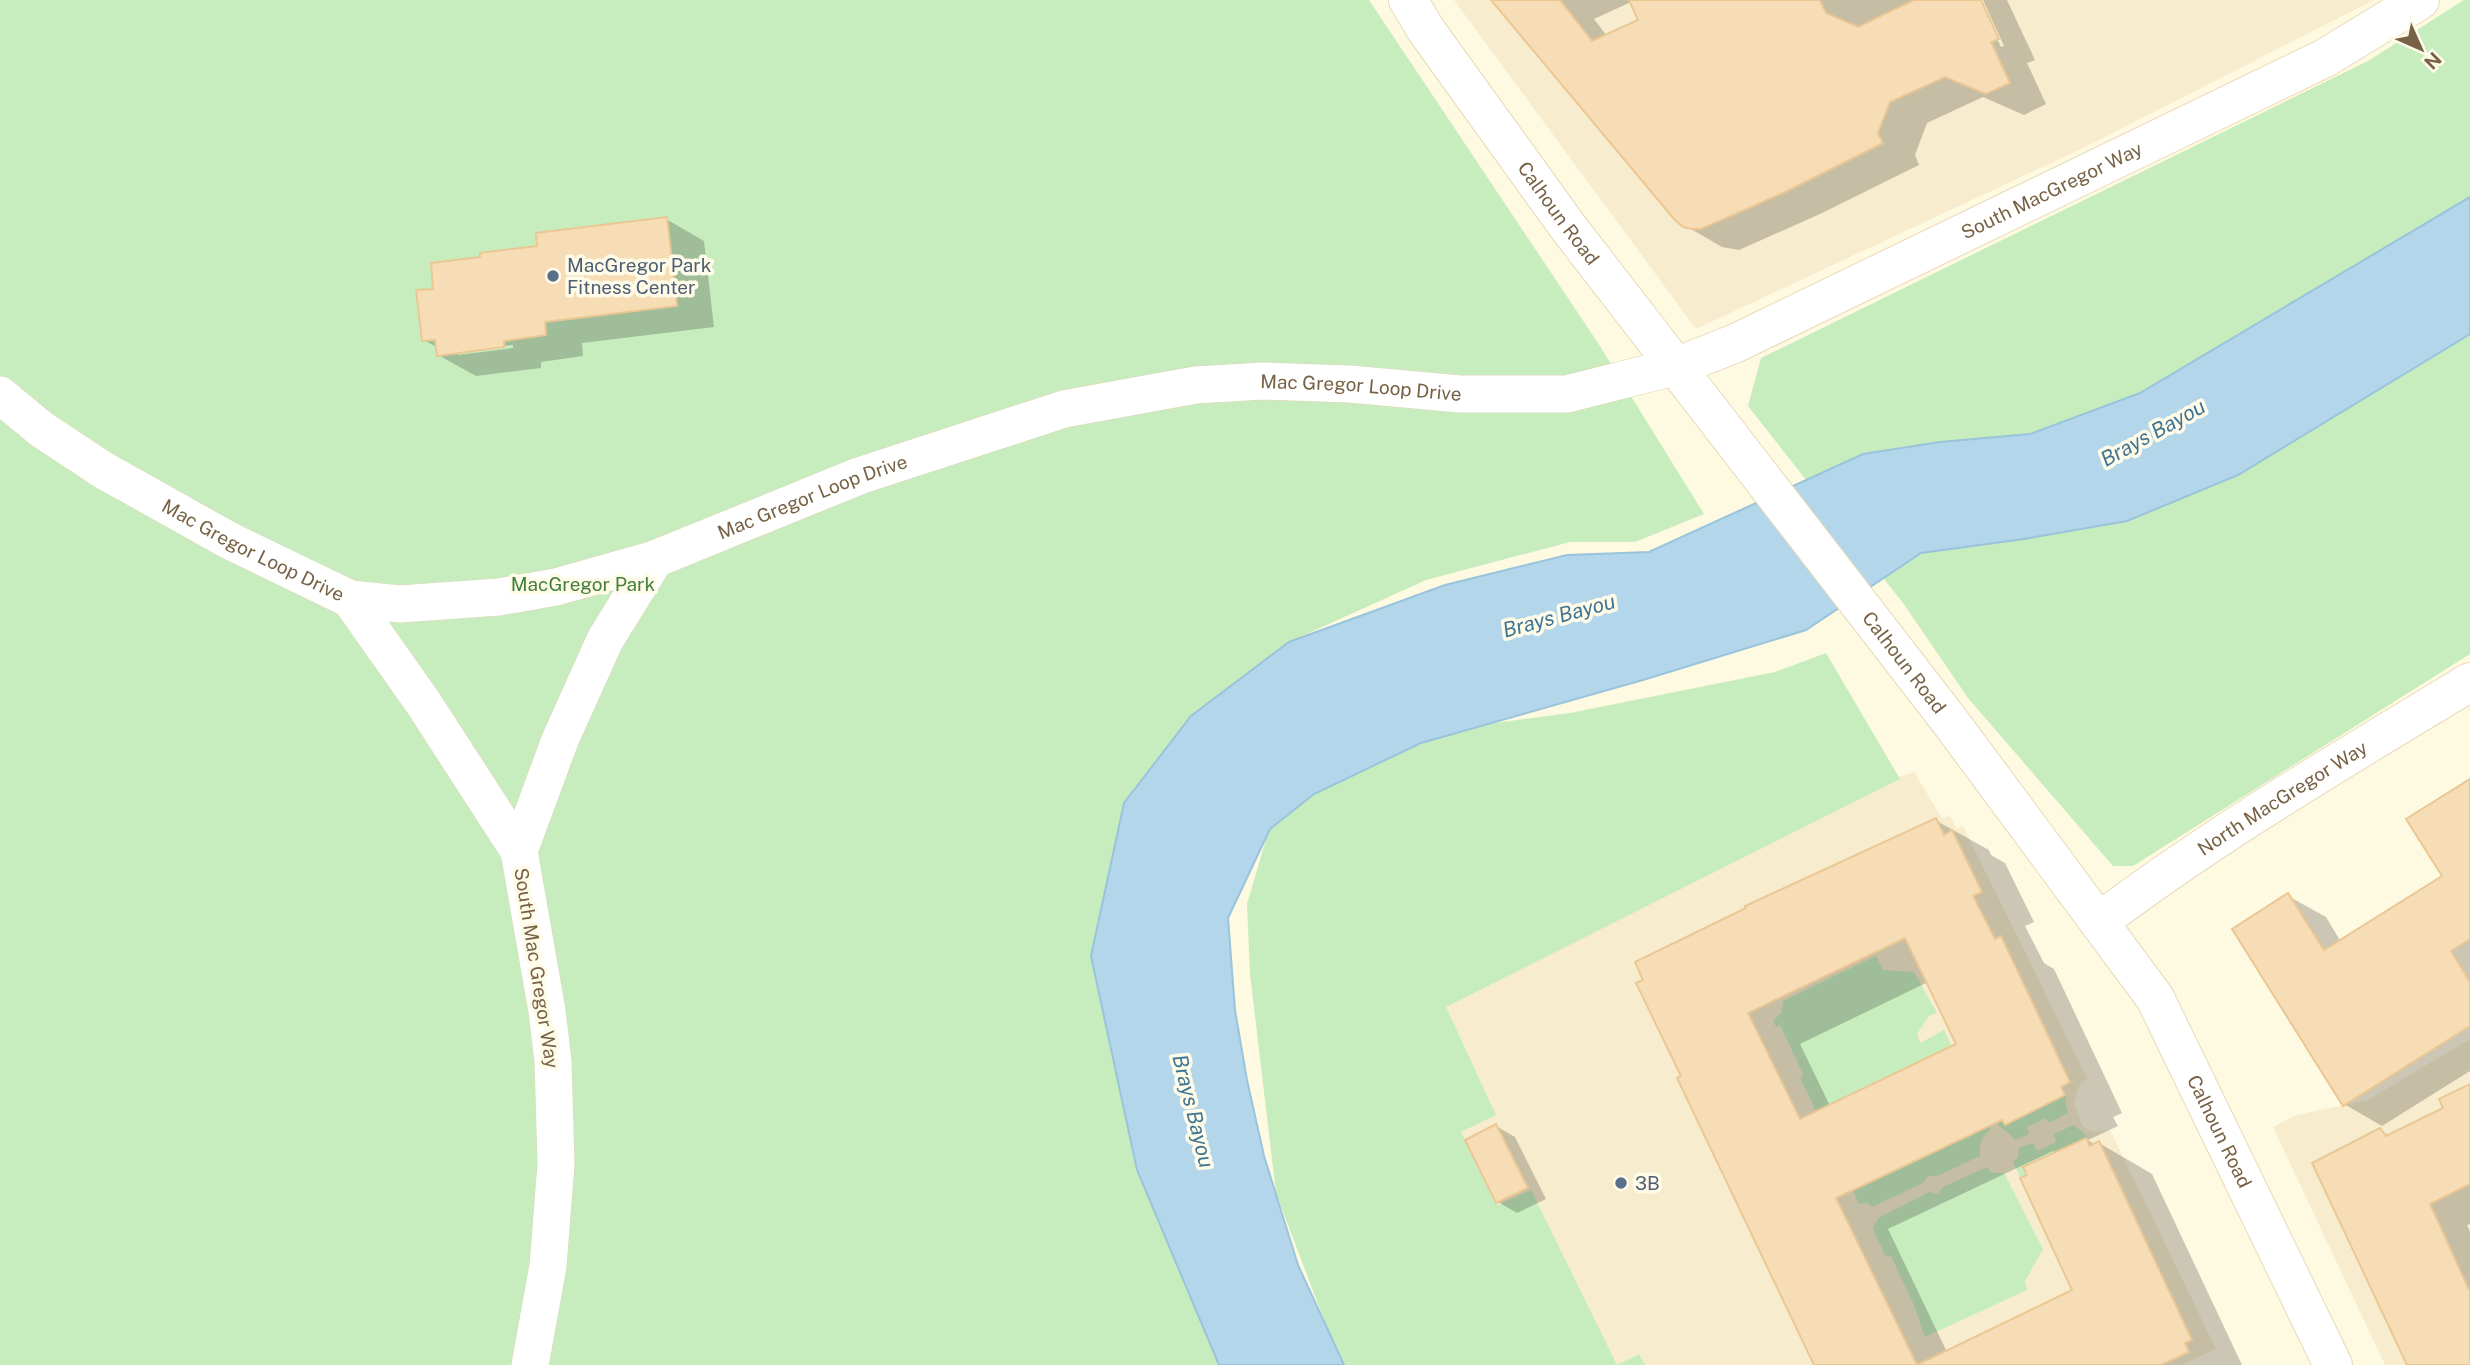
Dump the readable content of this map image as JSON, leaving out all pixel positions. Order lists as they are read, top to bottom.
{
  "streets": {
    "street": [
      "South MacGregor Way",
      "Calhoun Road",
      "Mac Gregor Loop Drive",
      "North MacGregor Way",
      "South Mac Gregor Way"
    ]
  },
  "crossings": [
    ["South MacGregor Way", "Calhoun Road"],
    ["South MacGregor Way", "Mac Gregor Loop Drive"],
    ["Calhoun Road", "Mac Gregor Loop Drive"],
    ["Calhoun Road", "North MacGregor Way"],
    ["Mac Gregor Loop Drive", "South Mac Gregor Way"]
  ],
  "water": ["Brays Bayou"],
  "parks": ["MacGregor Park"],
  "places": ["MacGregor Park Fitness Center", "3B"],
  "north": "bottom right"
}
